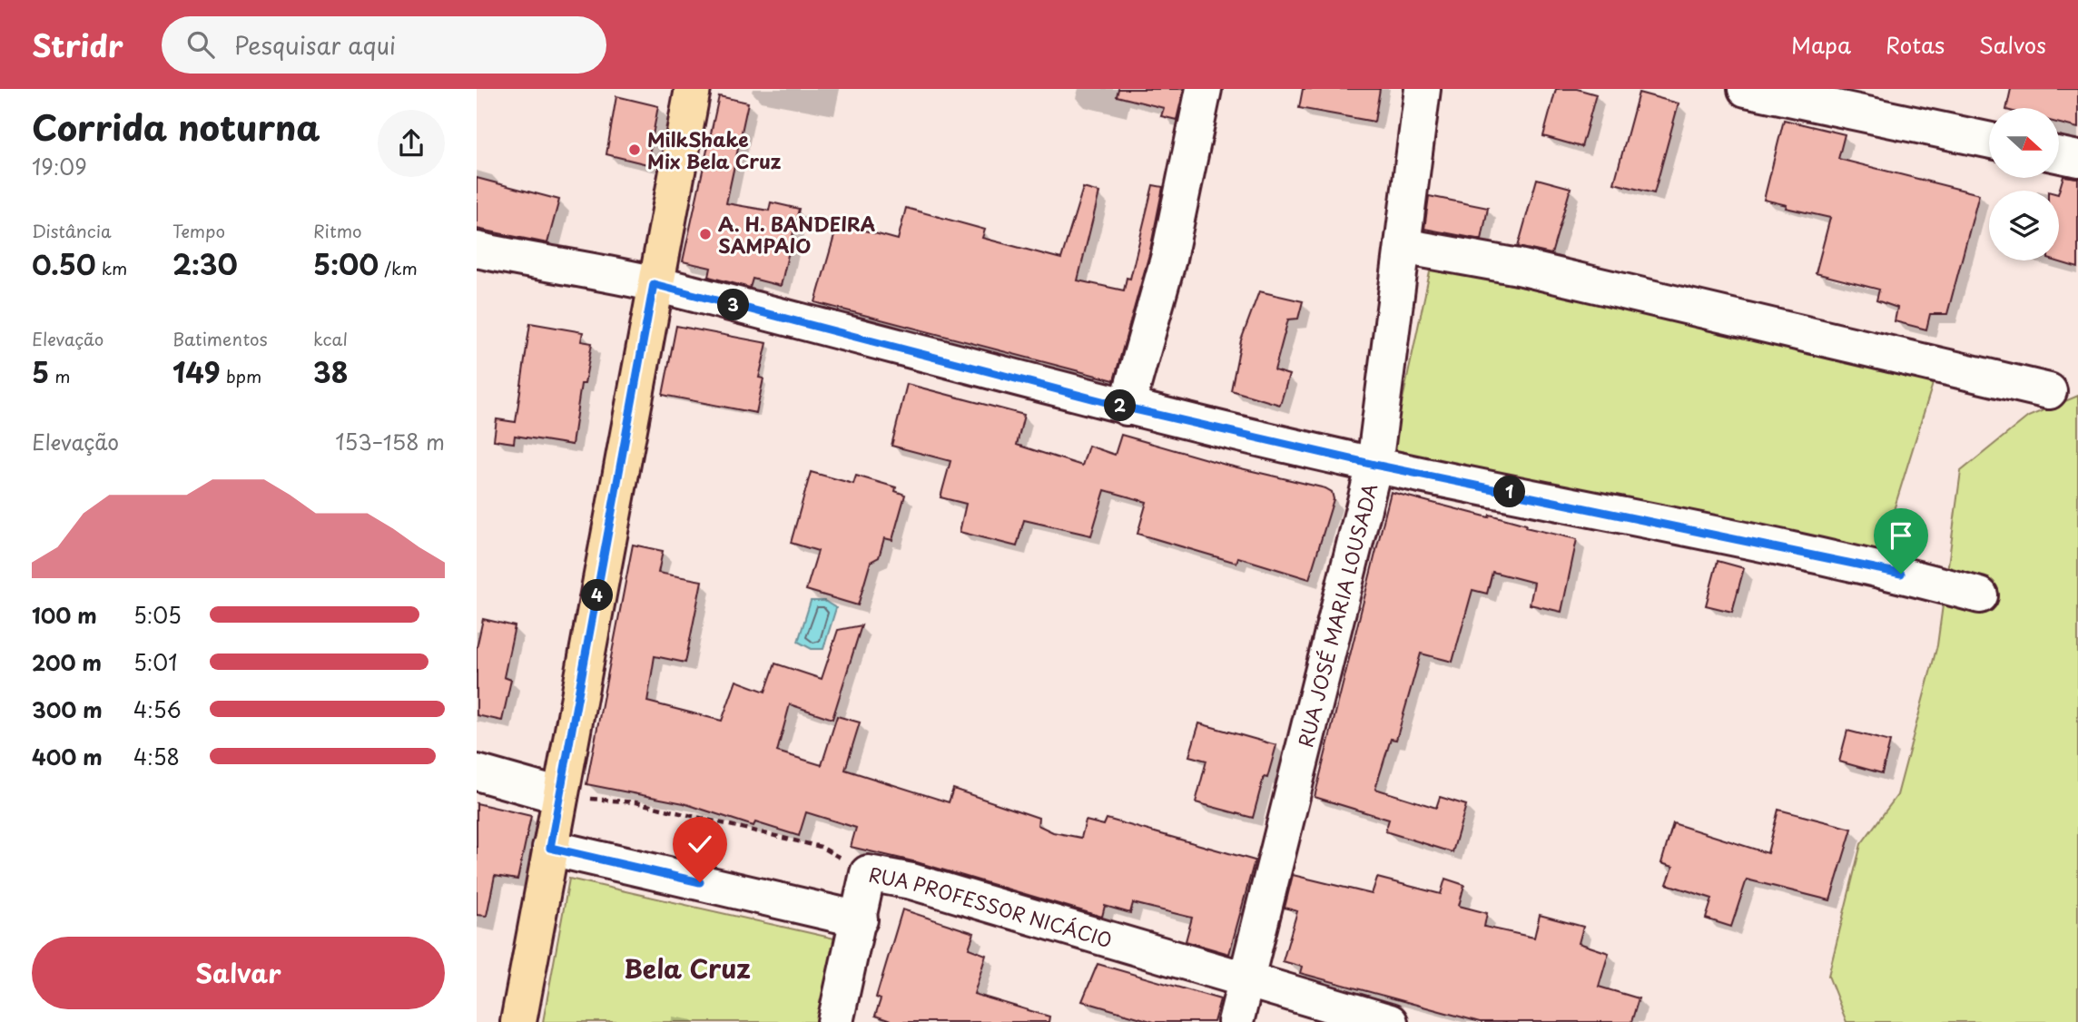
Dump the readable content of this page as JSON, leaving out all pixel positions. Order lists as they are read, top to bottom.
{
  "streets": {
    "street": ["RUA JOSÉ MARIA LOUSADA", "RUA PROFESSOR NICÁCIO"]
  },
  "crossings": [
    ["RUA JOSÉ MARIA LOUSADA", "RUA PROFESSOR NICÁCIO"]
  ],
  "districts": ["Bela Cruz"],
  "places": ["MilkShake Mix Bela Cruz", "A. H. BANDEIRA SAMPAIO"],
  "north": "right",
  "page": {
    "header": "Stridr",
    "search": "Pesquisar aqui",
    "nav": ["Mapa", "Rotas", "Salvos"],
    "heading": ["Corrida noturna", "19:09"],
    "stats": [
      ["Distância", "0.50 km"],
      ["Tempo", "2:30"],
      ["Ritmo", "5:00 /km"],
      ["Elevação", "5 m"],
      ["Batimentos", "149 bpm"],
      ["kcal", "38"]
    ],
    "pins": [
      "3",
      "2",
      "1",
      "4"
    ],
    "chart": ["Elevação", "153–158 m"],
    "list": [
      {
        "name": "100 m",
        "note": "5:05"
      },
      {
        "name": "200 m",
        "note": "5:01"
      },
      {
        "name": "300 m",
        "note": "4:56"
      },
      {
        "name": "400 m",
        "note": "4:58"
      }
    ],
    "buttons": "Salvar"
  }
}
